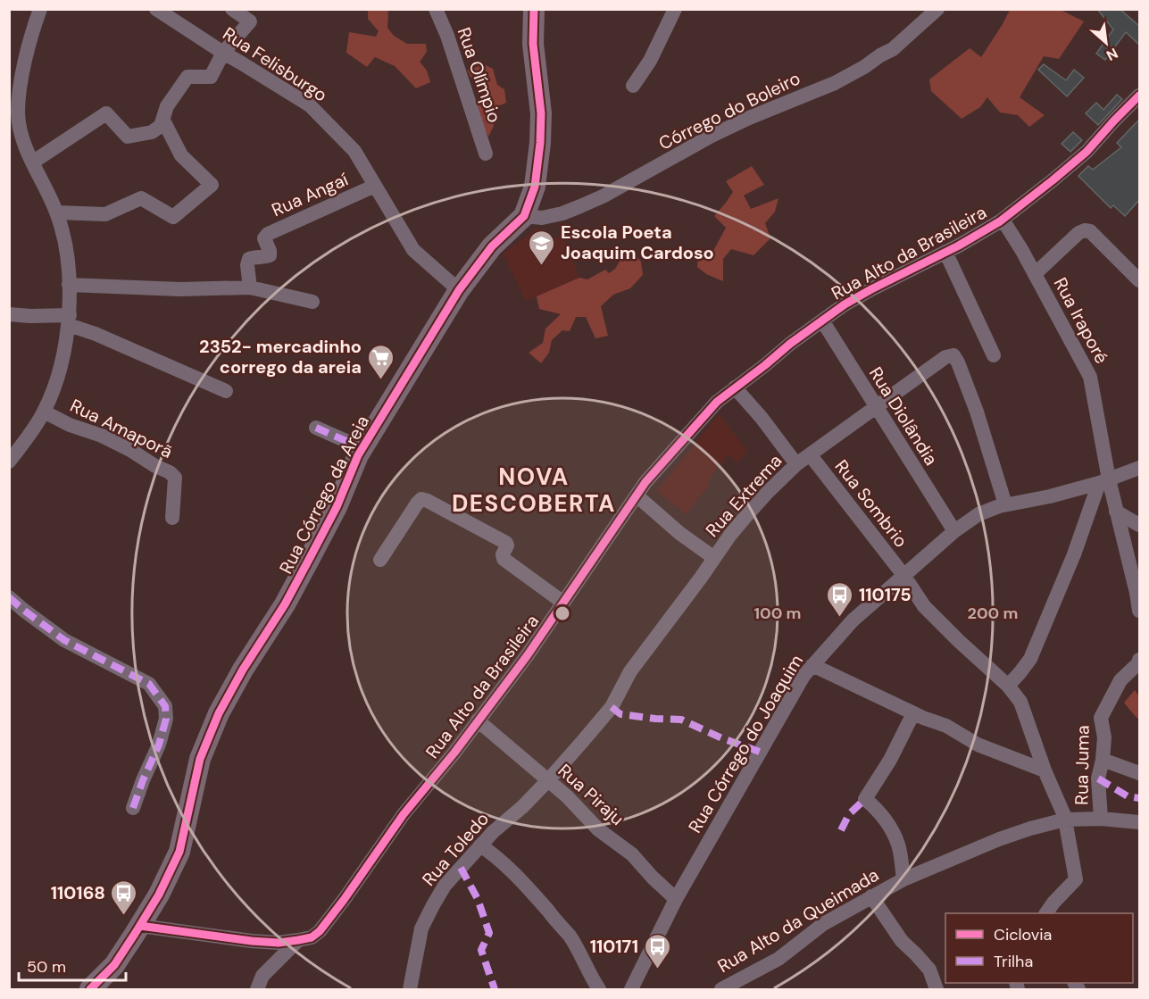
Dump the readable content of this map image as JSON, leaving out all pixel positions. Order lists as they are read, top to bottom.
{
  "streets": {
    "street": [
      "Rua Felisburgo",
      "Rua Olímpio",
      "Córrego do Boleiro",
      "Rua Angaí",
      "Rua Alto da Brasileira",
      "Rua Iraporé",
      "Rua Diolândia",
      "Rua Amaporã",
      "Rua Córrego da Areia",
      "Rua Extrema",
      "Rua Sombrio",
      "Rua Córrego do Joaquim",
      "Rua Juma",
      "Rua Piraju",
      "Rua Toledo",
      "Rua Alto da Queimada"
    ]
  },
  "crossings": [
    ["Rua Felisburgo", "Rua Angaí"],
    ["Rua Felisburgo", "Rua Córrego da Areia"],
    ["Córrego do Boleiro", "Rua Córrego da Areia"],
    ["Rua Alto da Brasileira", "Rua Iraporé"],
    ["Rua Alto da Brasileira", "Rua Diolândia"],
    ["Rua Alto da Brasileira", "Rua Córrego da Areia"],
    ["Rua Alto da Brasileira", "Rua Piraju"],
    ["Rua Iraporé", "Rua Córrego do Joaquim"],
    ["Rua Diolândia", "Rua Extrema"],
    ["Rua Diolândia", "Rua Córrego do Joaquim"],
    ["Rua Extrema", "Rua Sombrio"],
    ["Rua Extrema", "Rua Córrego do Joaquim"],
    ["Rua Extrema", "Rua Piraju"],
    ["Rua Extrema", "Rua Toledo"],
    ["Rua Sombrio", "Rua Córrego do Joaquim"],
    ["Rua Sombrio", "Rua Alto da Queimada"],
    ["Rua Córrego do Joaquim", "Rua Piraju"],
    ["Rua Juma", "Rua Alto da Queimada"],
    ["Rua Piraju", "Rua Toledo"]
  ],
  "districts": ["NOVA DESCOBERTA"],
  "places": {
    "school or university": ["Escola Poeta Joaquim Cardoso"],
    "supermarket": ["2352- mercadinho corrego da areia"],
    "bus stop": ["110175", "110168", "110171"]
  },
  "legend": ["Ciclovia", "Trilha"],
  "scale_bar": "50 m",
  "north": "bottom right",
  "rings": ["100 m", "200 m"]
}
